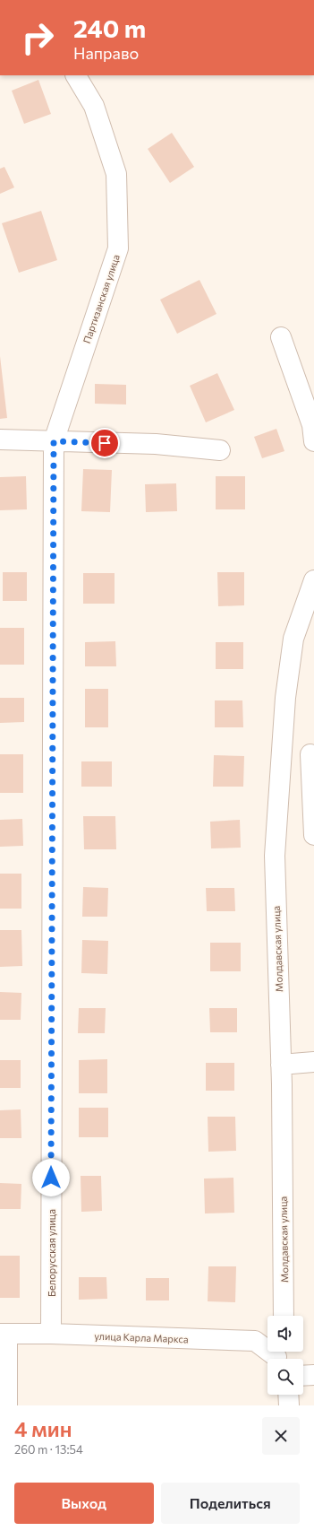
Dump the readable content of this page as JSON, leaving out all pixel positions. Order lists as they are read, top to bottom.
{
  "streets": {
    "street": [
      "Партизанская улица",
      "Молдавская улица",
      "Белорусская улица",
      "улица Карла Маркса"
    ]
  },
  "crossings": [
    ["Партизанская улица", "Белорусская улица"],
    ["Белорусская улица", "улица Карла Маркса"]
  ],
  "page": {
    "turn": ["240 m", "Направо"],
    "heading": ["4 мин", "260 m · 13:54"],
    "buttons": ["Выход", "Поделиться"]
  }
}
